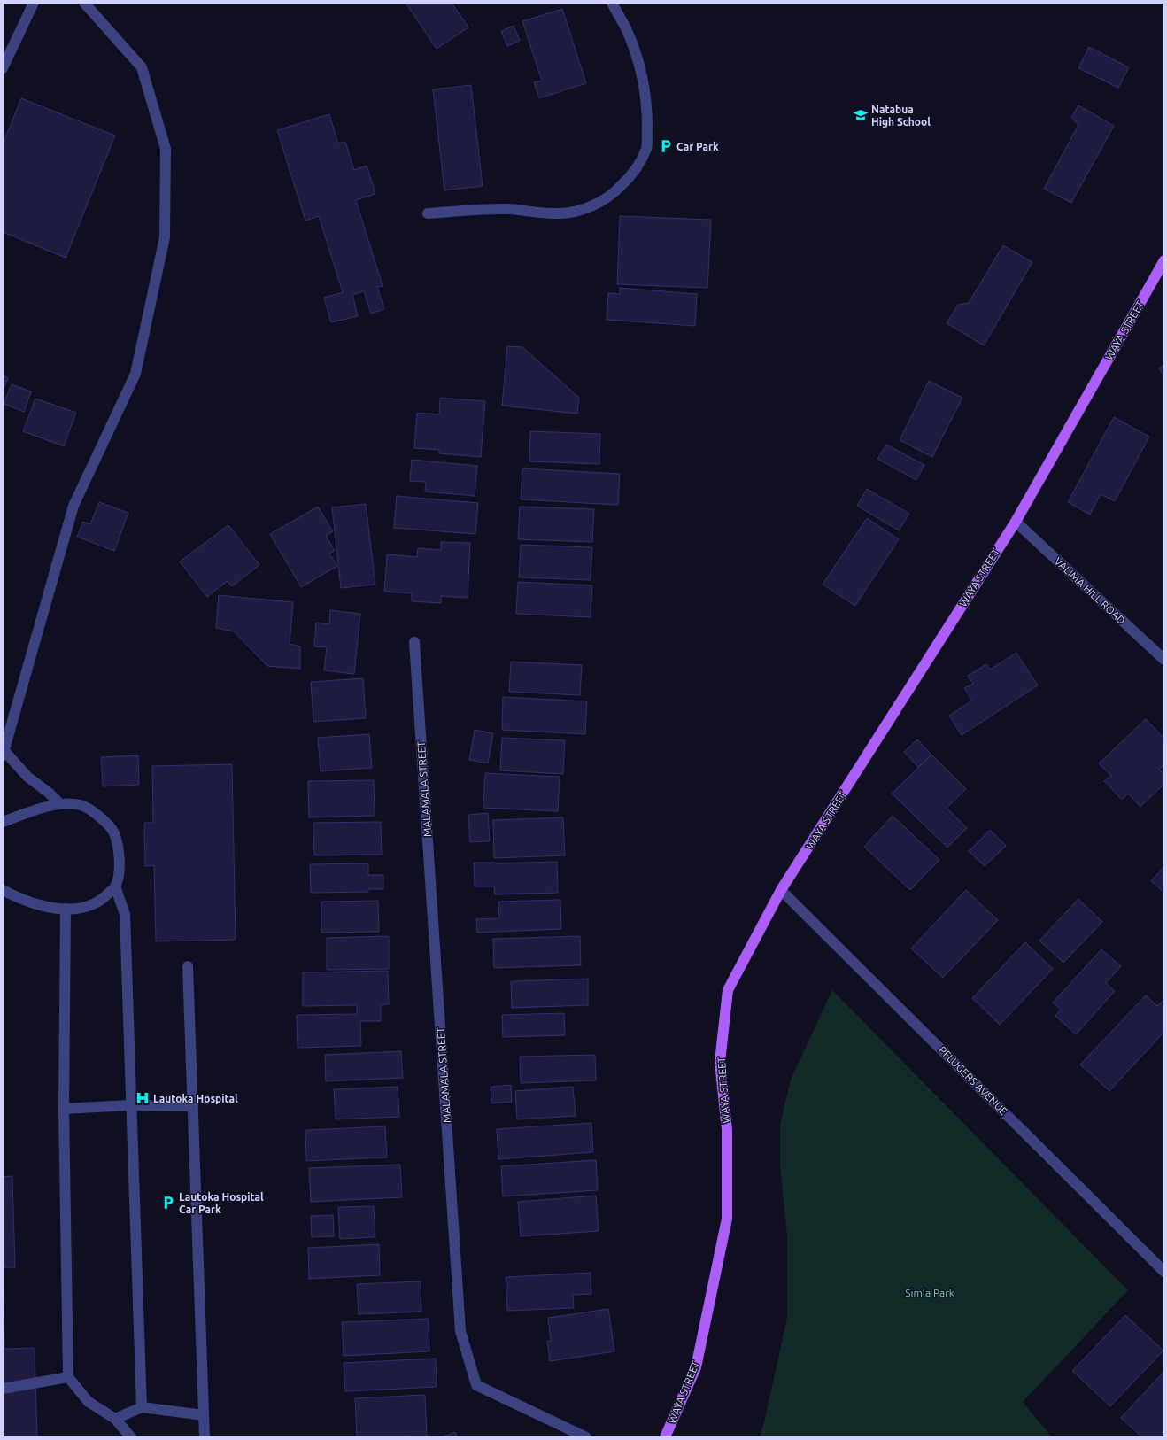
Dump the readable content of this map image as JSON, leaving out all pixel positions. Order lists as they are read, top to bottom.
{
  "streets": {
    "main road": ["WAYA STREET"],
    "street": ["VALIMA HILL ROAD", "MALAMALA STREET", "PFLUGERS AVENUE"]
  },
  "crossings": [
    ["WAYA STREET", "VALIMA HILL ROAD"],
    ["WAYA STREET", "PFLUGERS AVENUE"]
  ],
  "parks": ["Simla Park"],
  "places": {
    "school or university": ["Natabua High School"],
    "parking": ["Car Park", "Lautoka Hospital Car Park"],
    "hospital": ["Lautoka Hospital"]
  }
}
